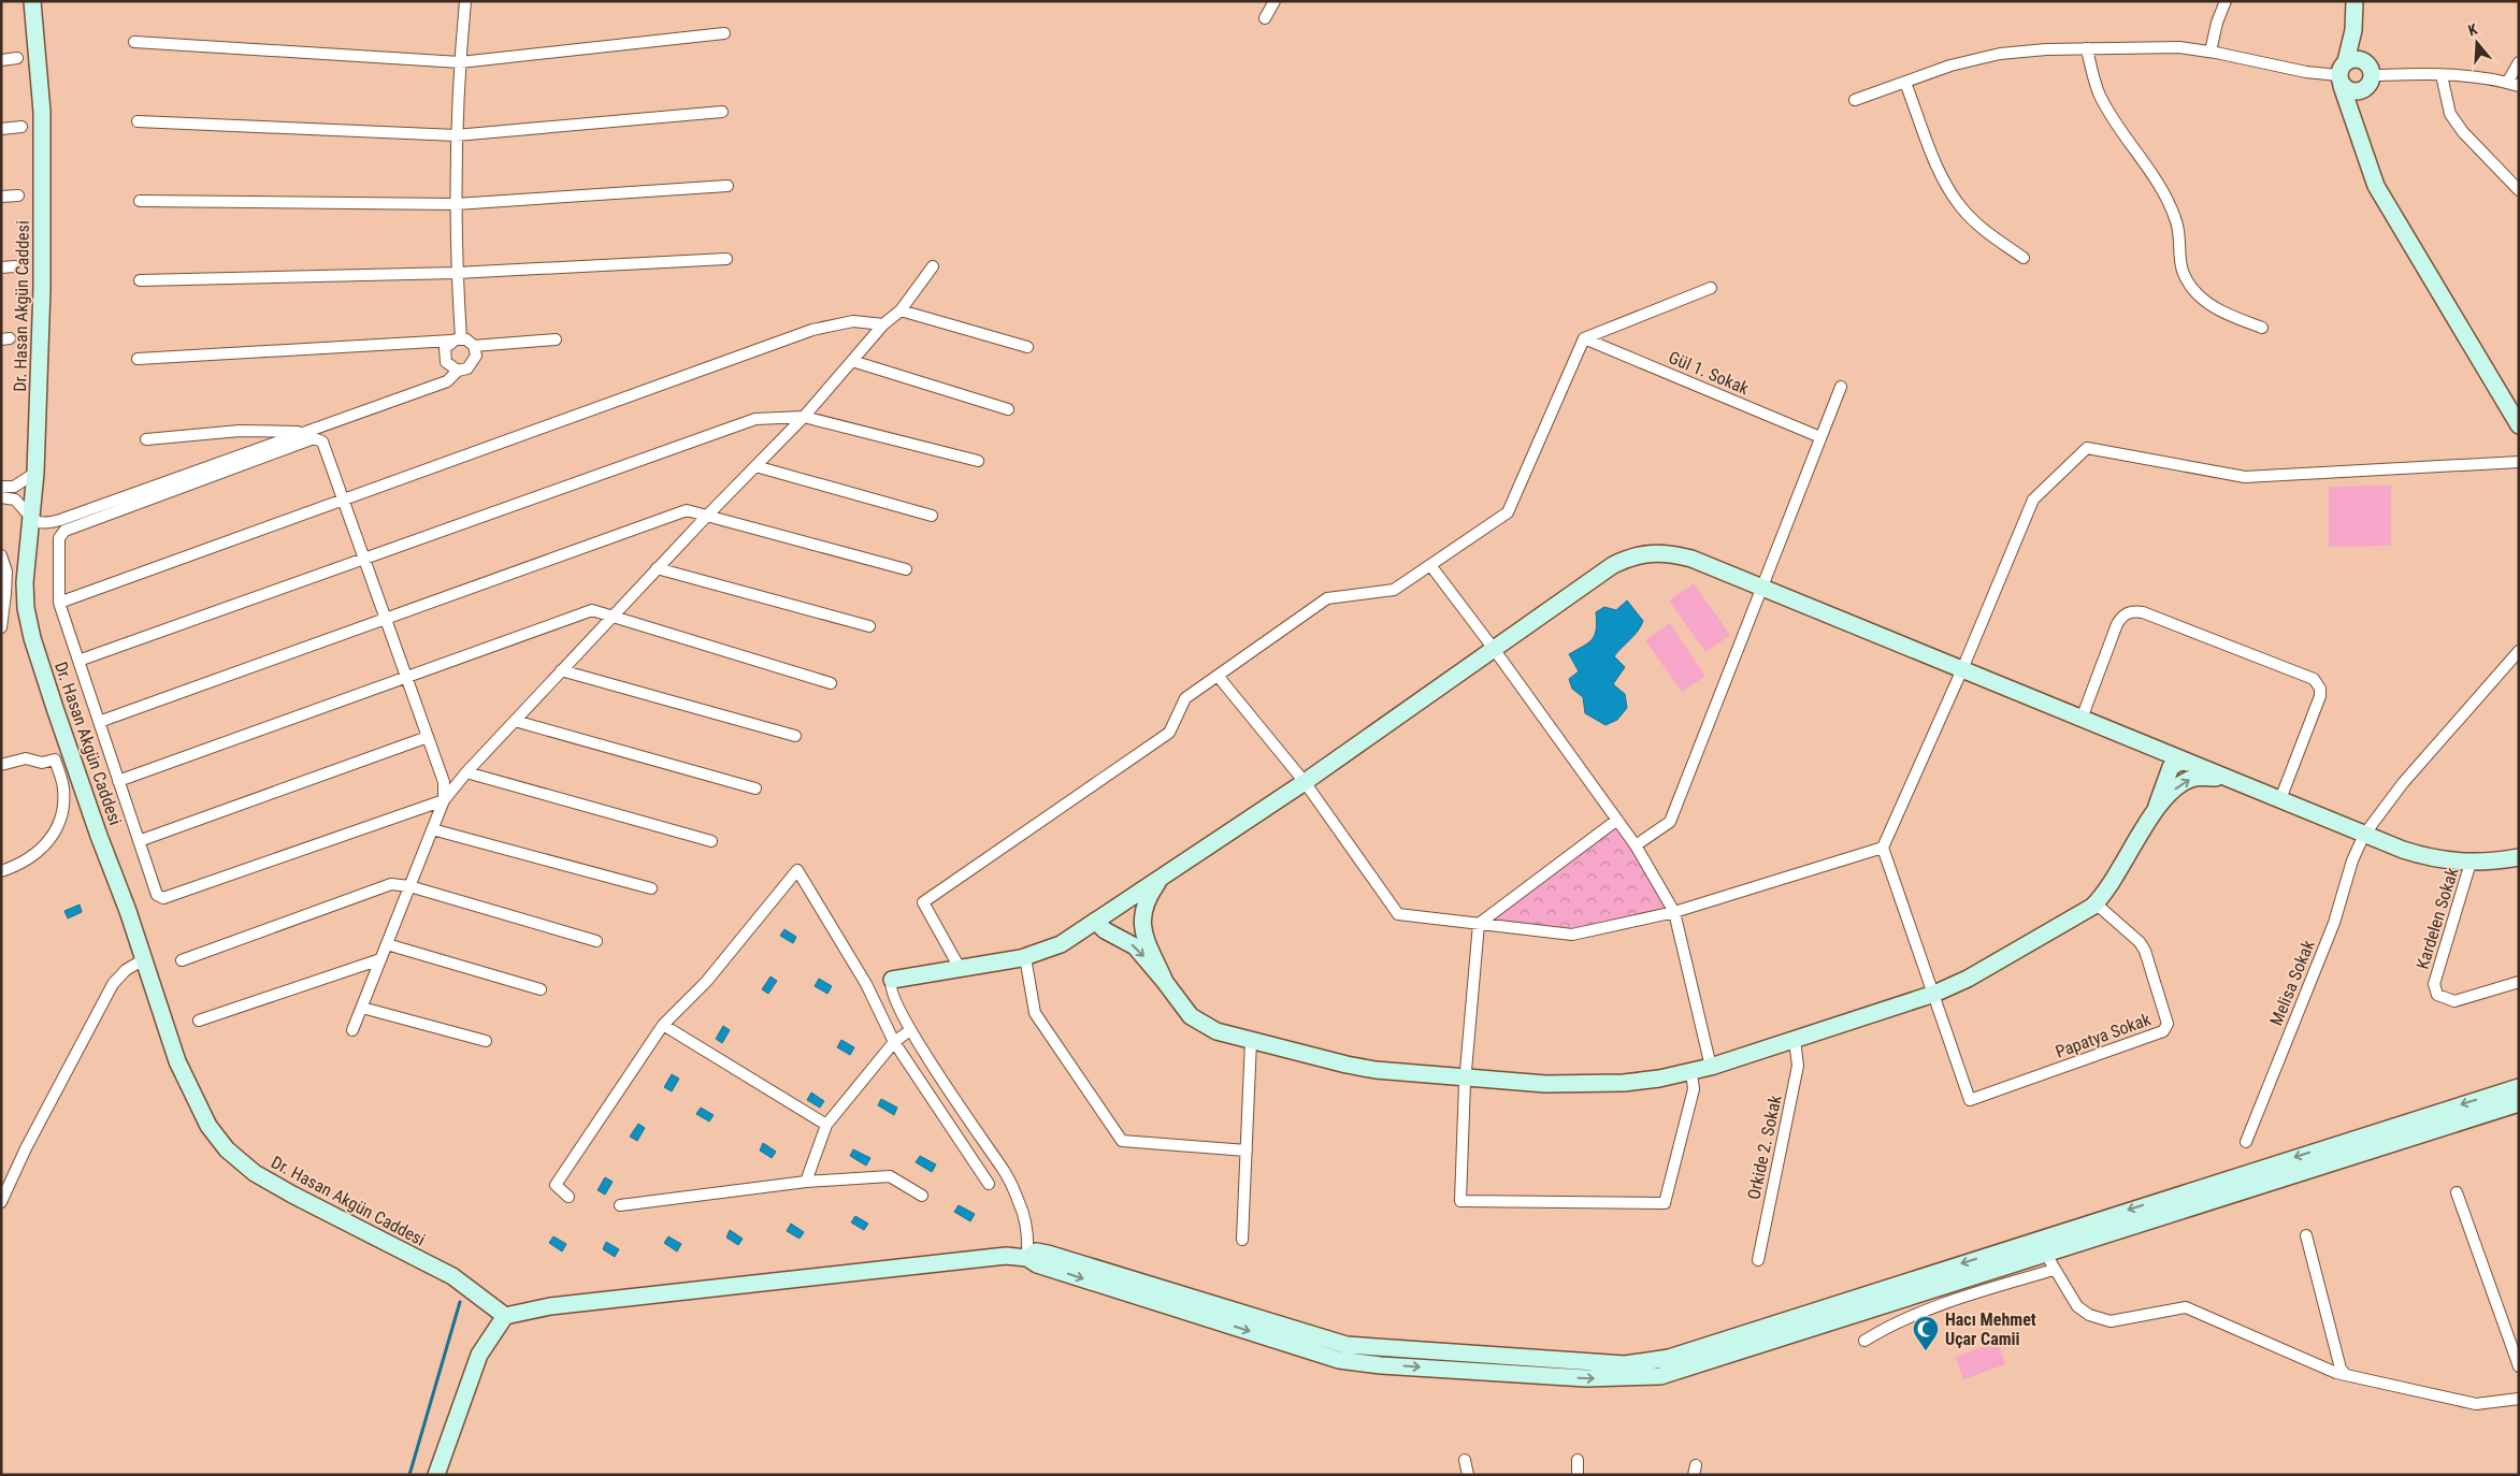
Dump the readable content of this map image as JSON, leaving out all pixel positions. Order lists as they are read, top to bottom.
{
  "streets": {
    "street": [
      "Dr. Hasan Akgün Caddesi",
      "Gül 1. Sokak",
      "Kardelen Sokak",
      "Melisa Sokak",
      "Papatya Sokak",
      "Orkide 2. Sokak"
    ]
  },
  "places": {
    "mosque": ["Hacı Mehmet Uçar Camii"]
  },
  "north": "top"
}
